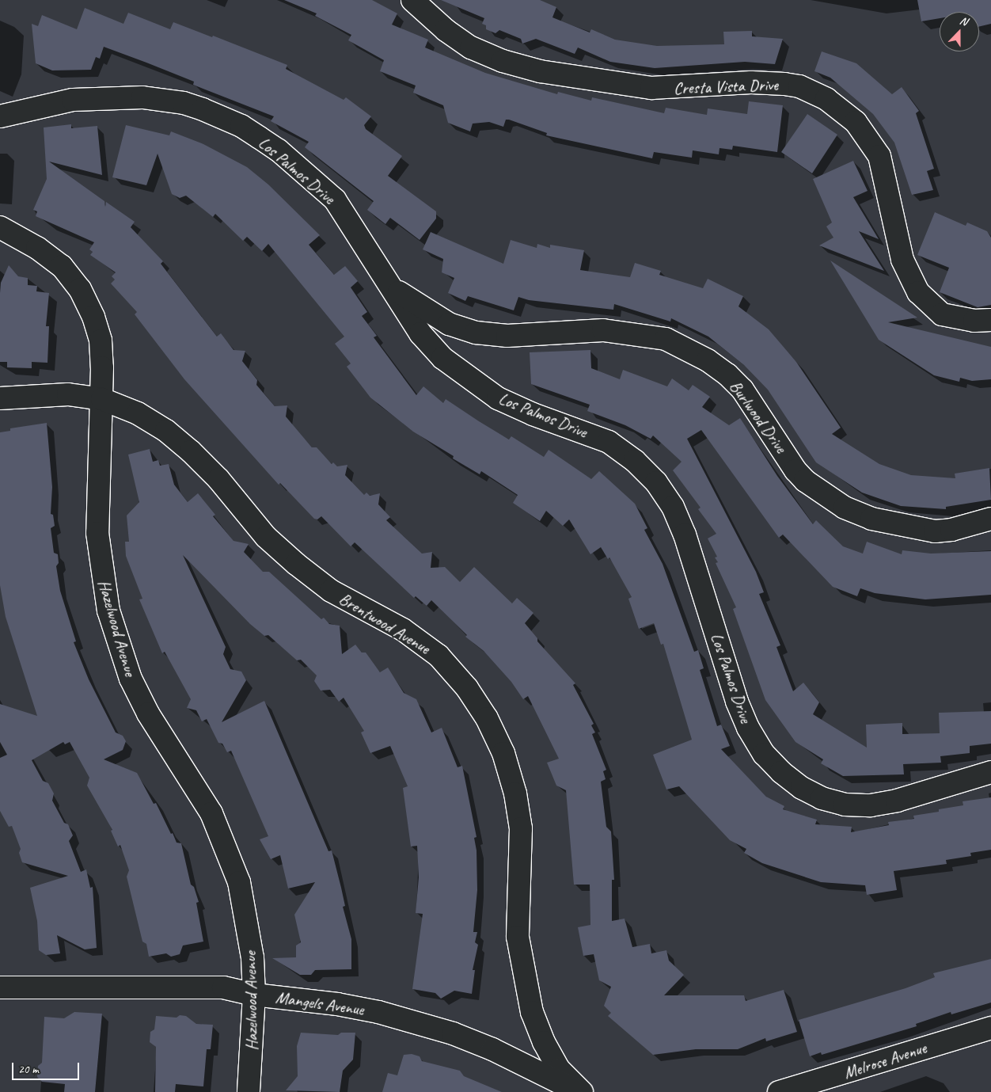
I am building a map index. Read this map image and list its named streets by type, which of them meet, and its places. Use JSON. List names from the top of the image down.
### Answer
{
  "streets": {
    "street": [
      "Cresta Vista Drive",
      "Los Palmos Drive",
      "Burlwood Drive",
      "Brentwood Avenue",
      "Hazelwood Avenue",
      "Mangels Avenue",
      "Melrose Avenue"
    ]
  },
  "crossings": [
    ["Los Palmos Drive", "Burlwood Drive"],
    ["Brentwood Avenue", "Hazelwood Avenue"],
    ["Hazelwood Avenue", "Mangels Avenue"]
  ],
  "scale_bar": "20 m",
  "north": "top"
}
